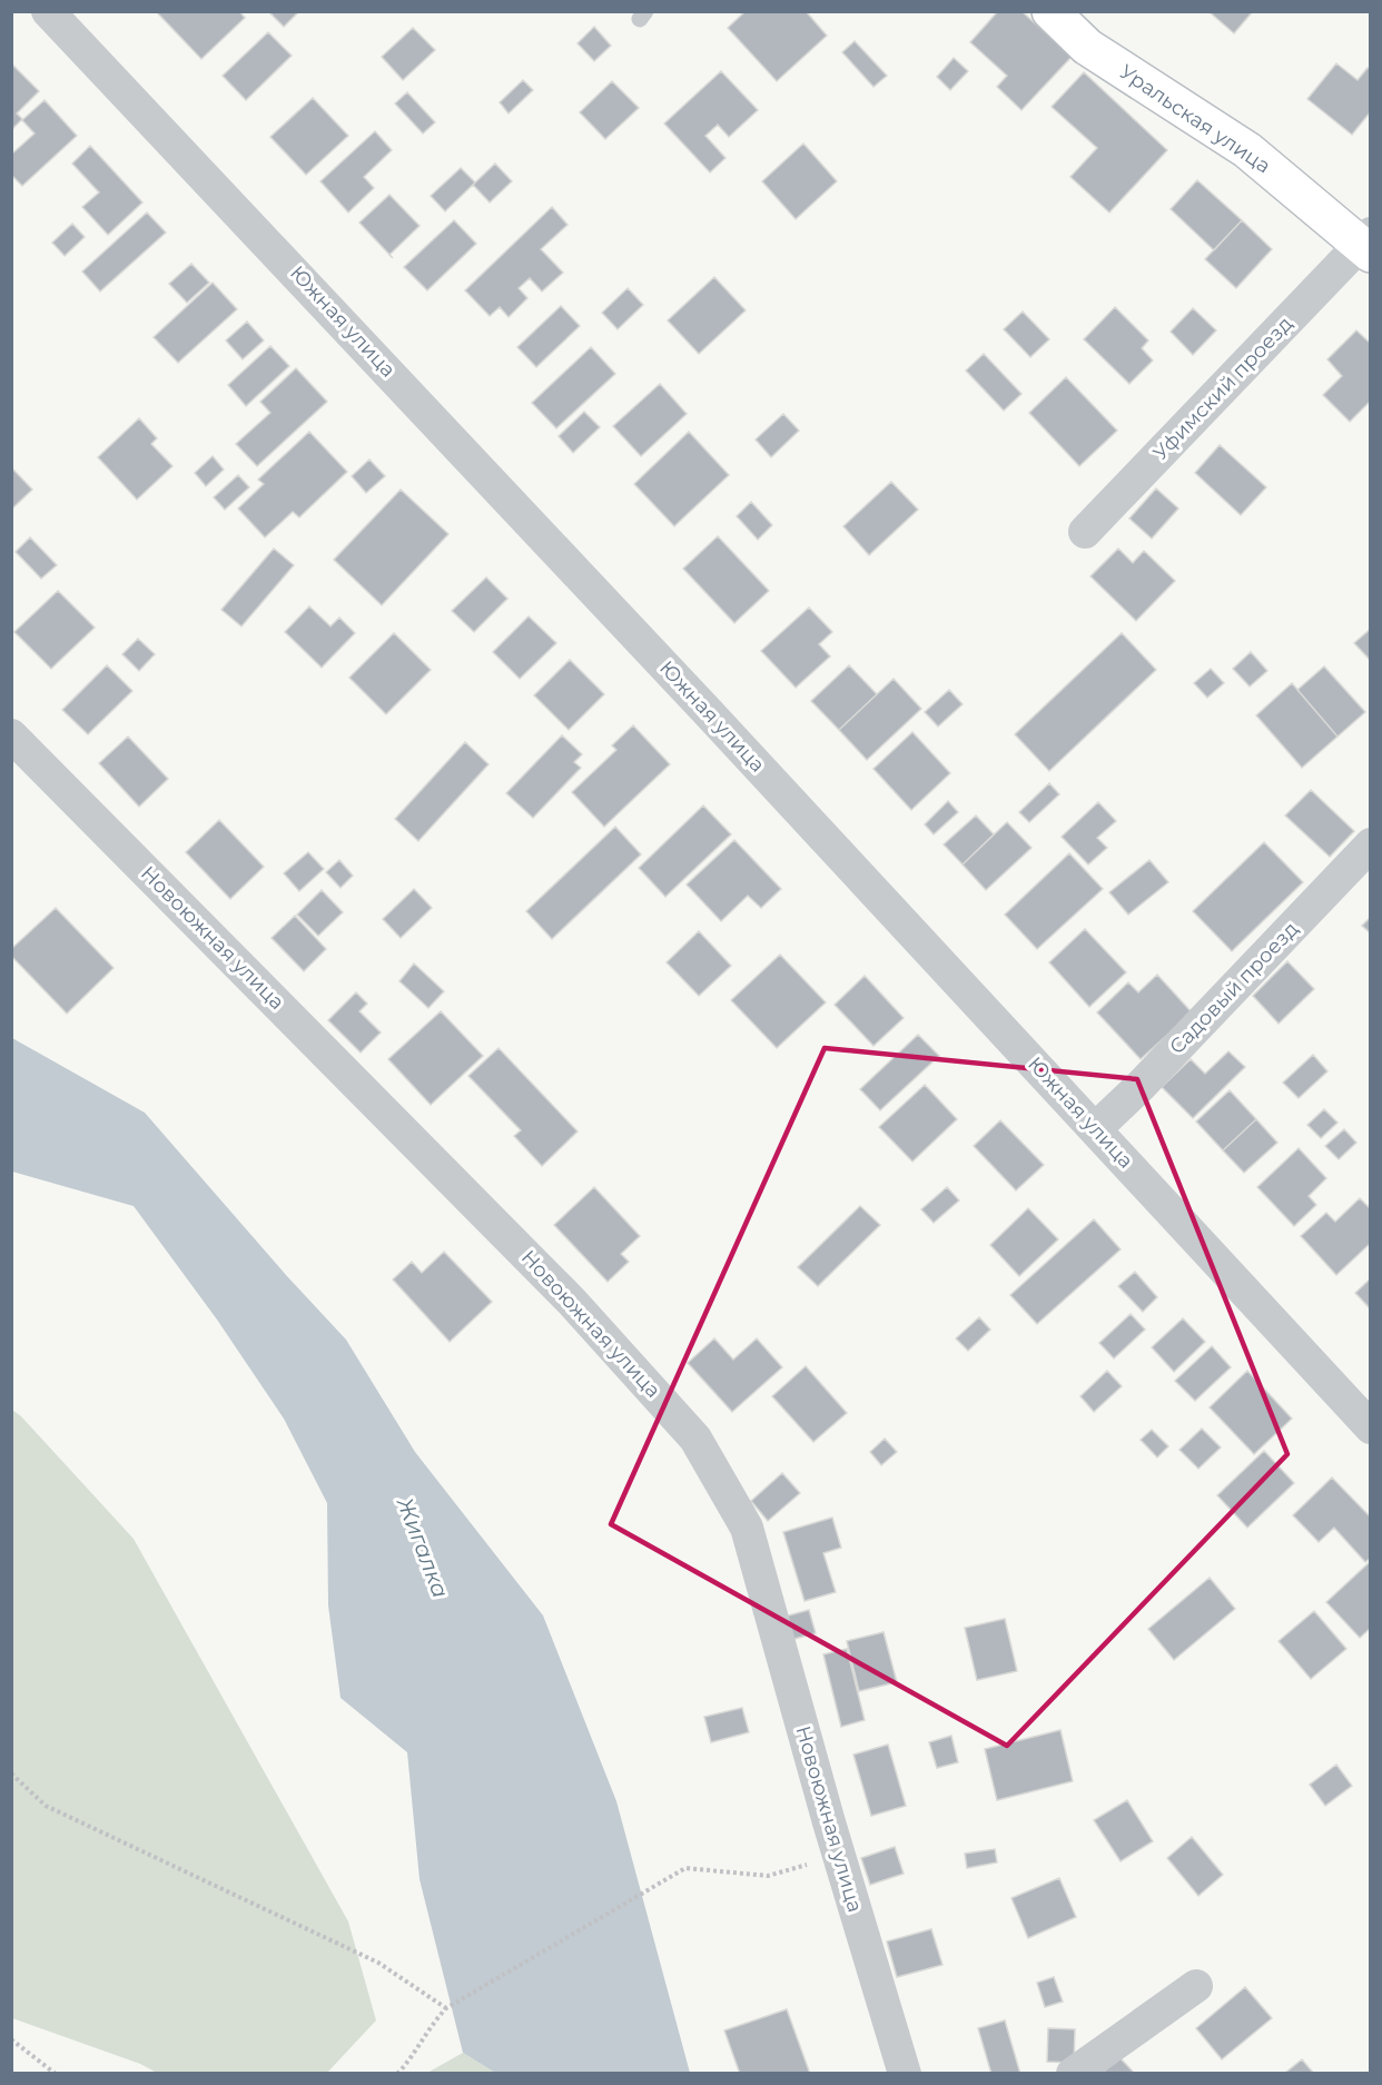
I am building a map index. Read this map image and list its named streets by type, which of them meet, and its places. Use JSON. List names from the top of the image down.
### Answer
{
  "streets": {
    "street": [
      "Уральская улица",
      "Южная улица",
      "Уфимский проезд",
      "Новоюжная улица",
      "Садовый проезд"
    ]
  },
  "crossings": [
    ["Уральская улица", "Уфимский проезд"],
    ["Южная улица", "Садовый проезд"]
  ],
  "water": ["Жигалка"]
}
